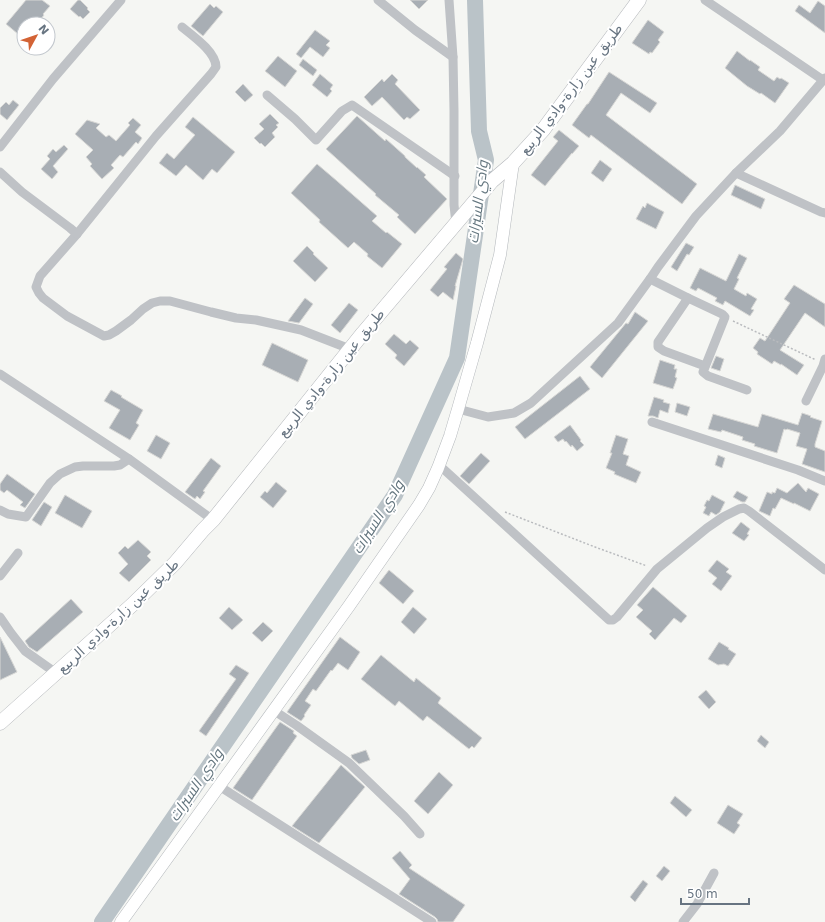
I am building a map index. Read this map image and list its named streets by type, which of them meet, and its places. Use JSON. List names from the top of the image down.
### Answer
{
  "streets": {
    "main road": ["طريق عين زارة-وادي الربيع"]
  },
  "water": ["وادي السيرات"],
  "scale_bar": "50 m",
  "north": "top right"
}
